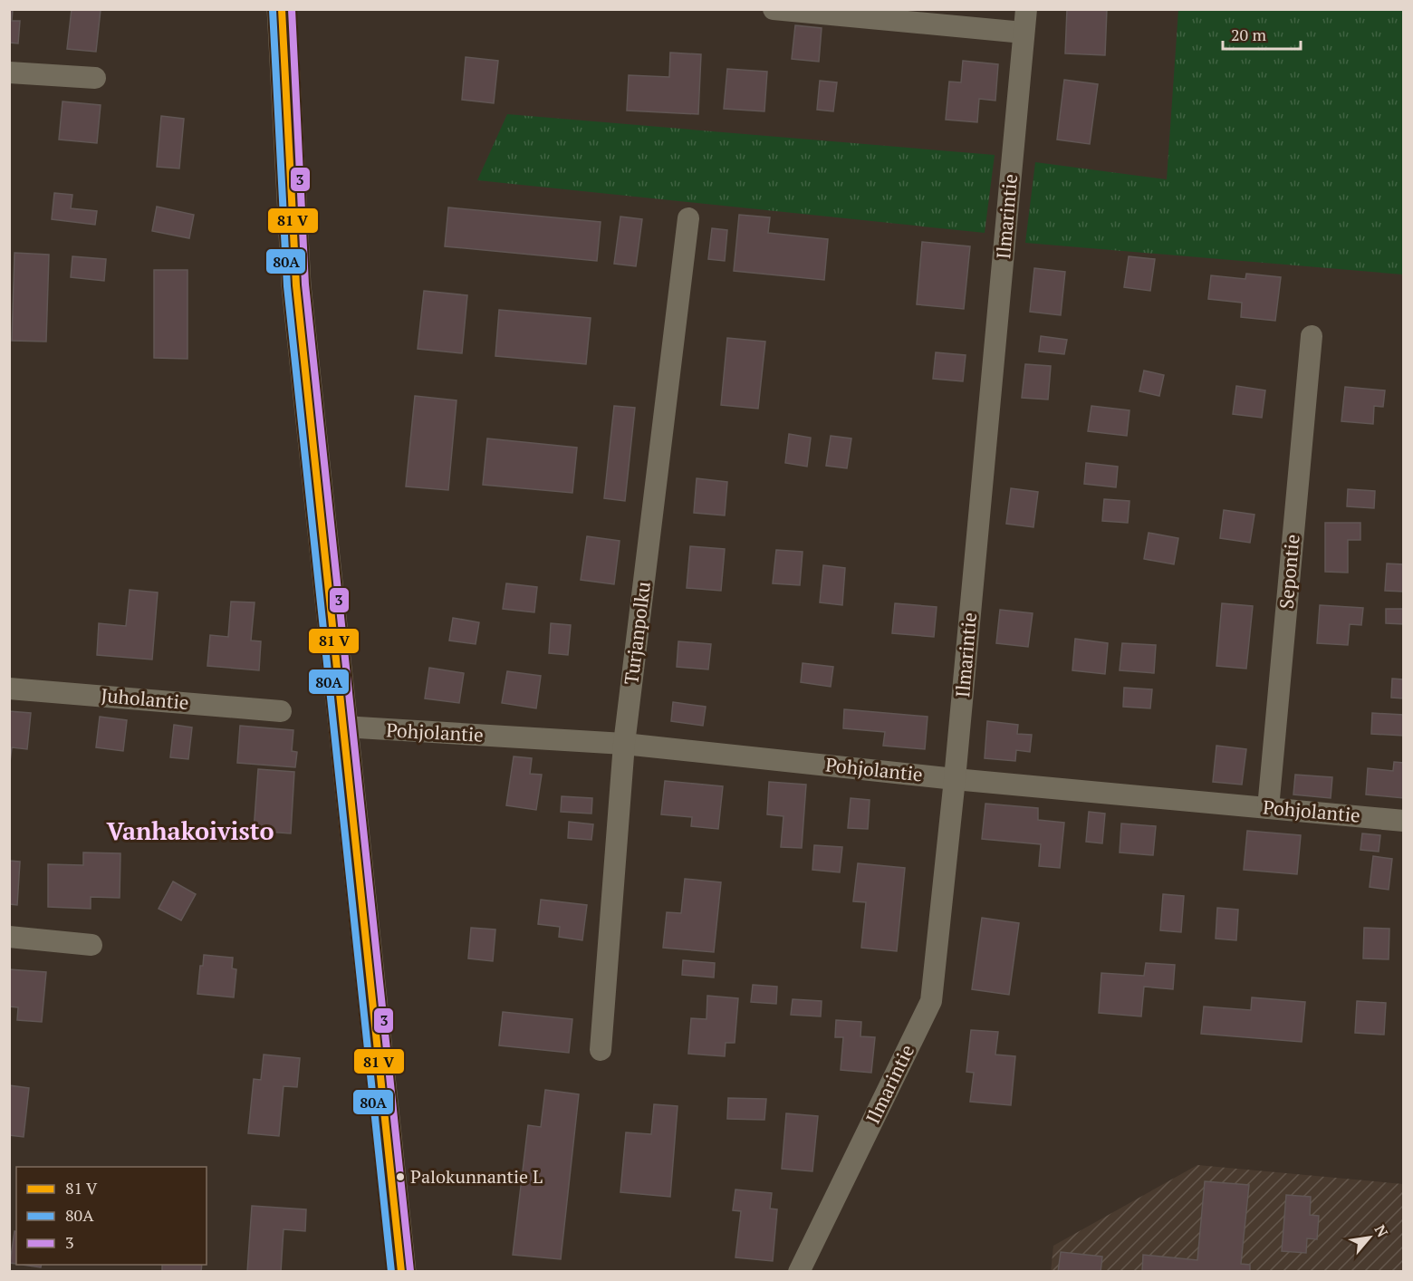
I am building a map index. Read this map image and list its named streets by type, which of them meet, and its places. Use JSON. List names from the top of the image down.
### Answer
{
  "streets": {
    "street": [
      "Ilmarintie",
      "Sepontie",
      "Turjanpolku",
      "Juholantie",
      "Pohjolantie"
    ]
  },
  "crossings": [
    ["Ilmarintie", "Pohjolantie"],
    ["Sepontie", "Pohjolantie"],
    ["Turjanpolku", "Pohjolantie"]
  ],
  "districts": ["Vanhakoivisto"],
  "places": ["Palokunnantie L"],
  "lines": ["transit line 3", "transit line 80A"],
  "legend": ["81 V", "80A", "3"],
  "scale_bar": "20 m",
  "north": "top right"
}
